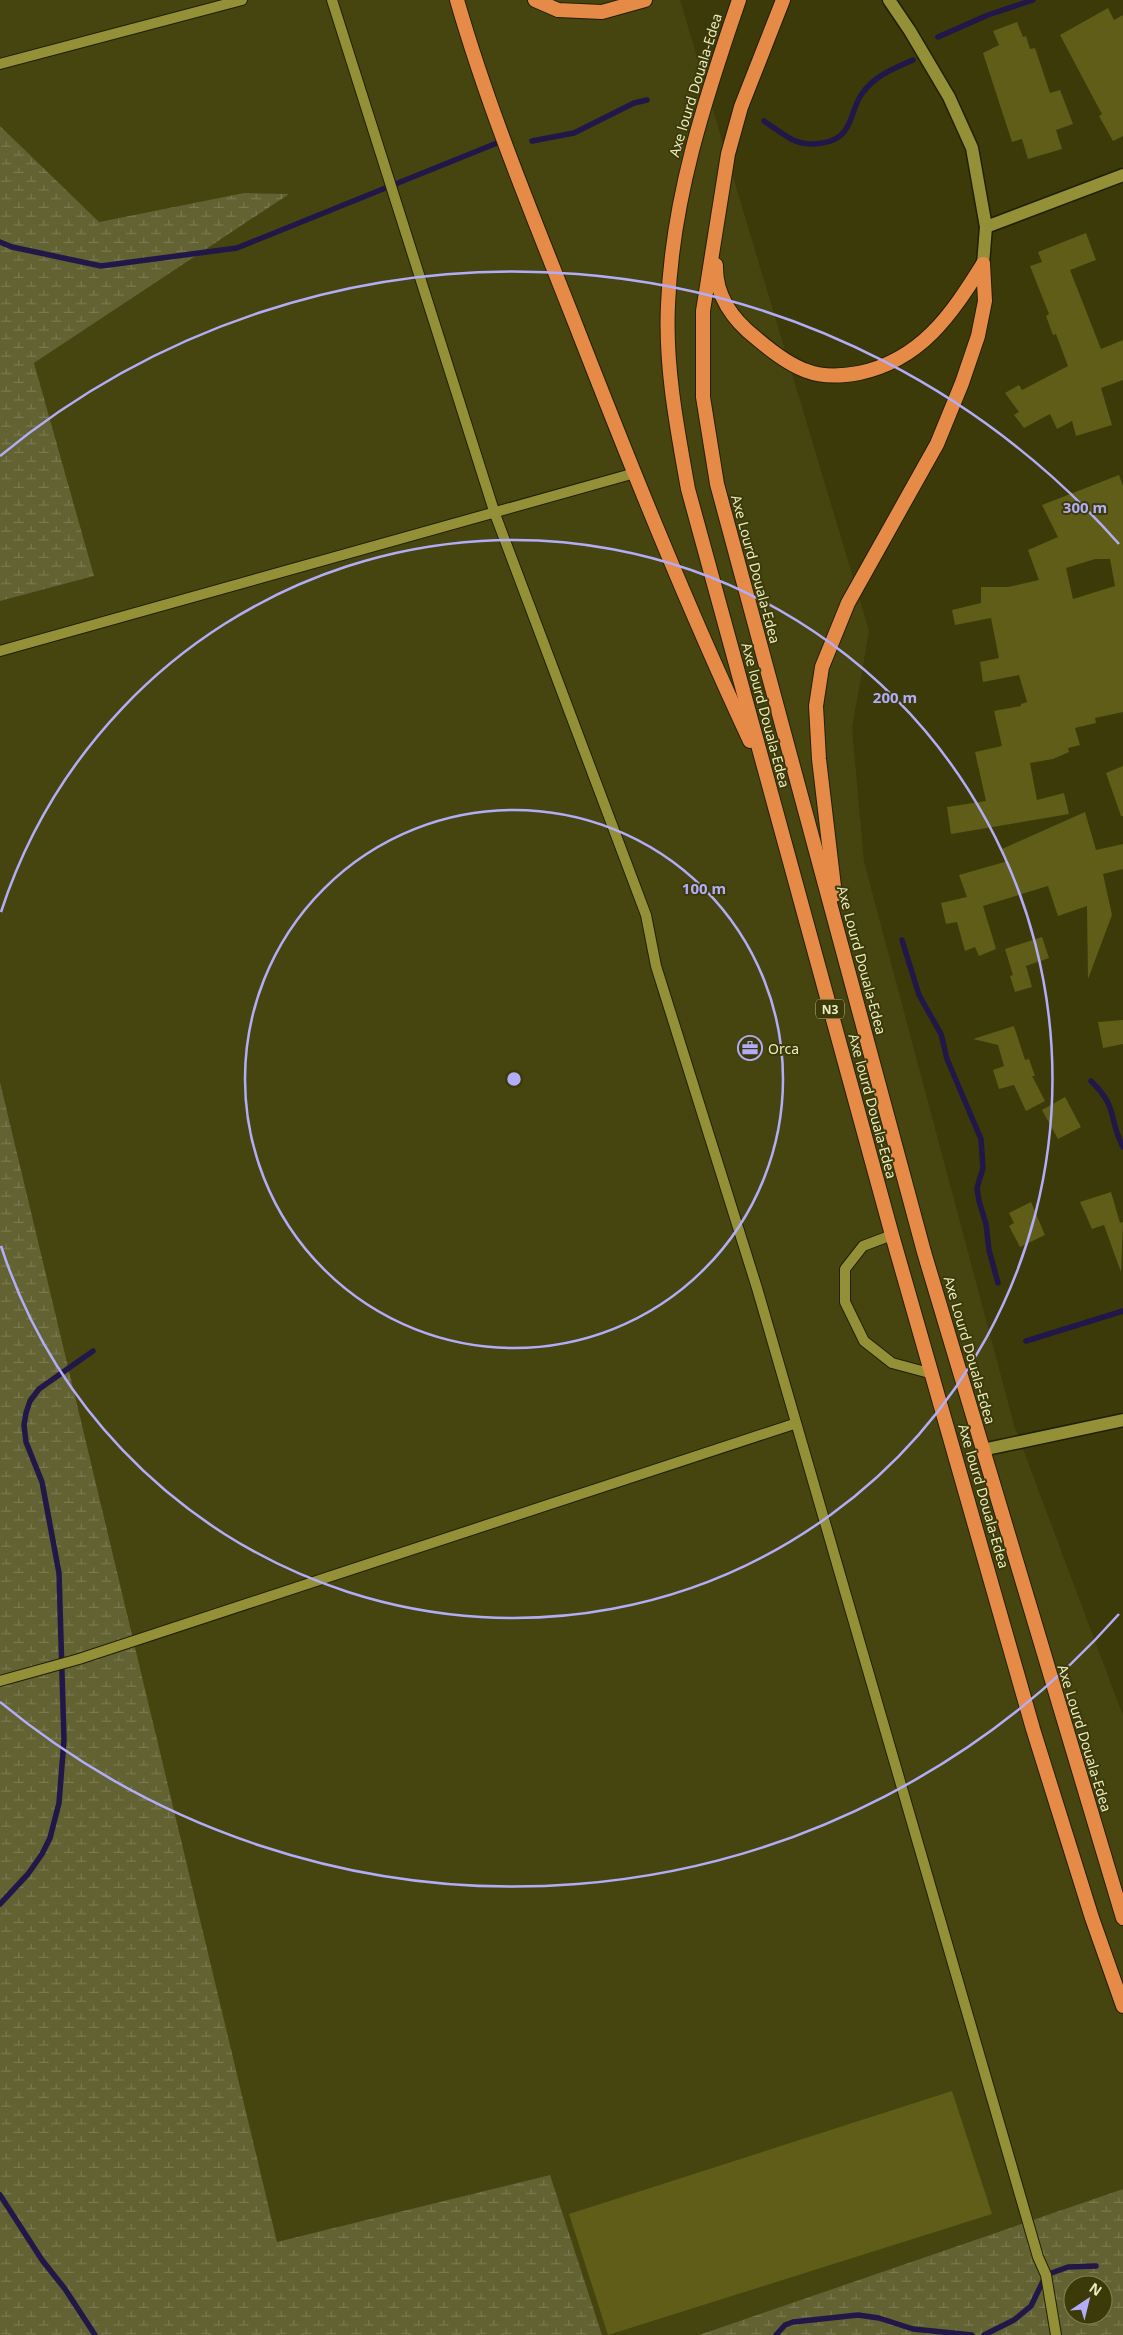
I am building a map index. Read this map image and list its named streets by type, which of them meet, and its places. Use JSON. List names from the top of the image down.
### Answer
{
  "streets": {
    "highway": ["Axe lourd Douala-Edea", "Axe Lourd Douala-Edea", "N3"]
  },
  "places": {
    "office": ["Orca"]
  },
  "north": "top right",
  "rings": ["300 m", "200 m", "100 m"]
}
